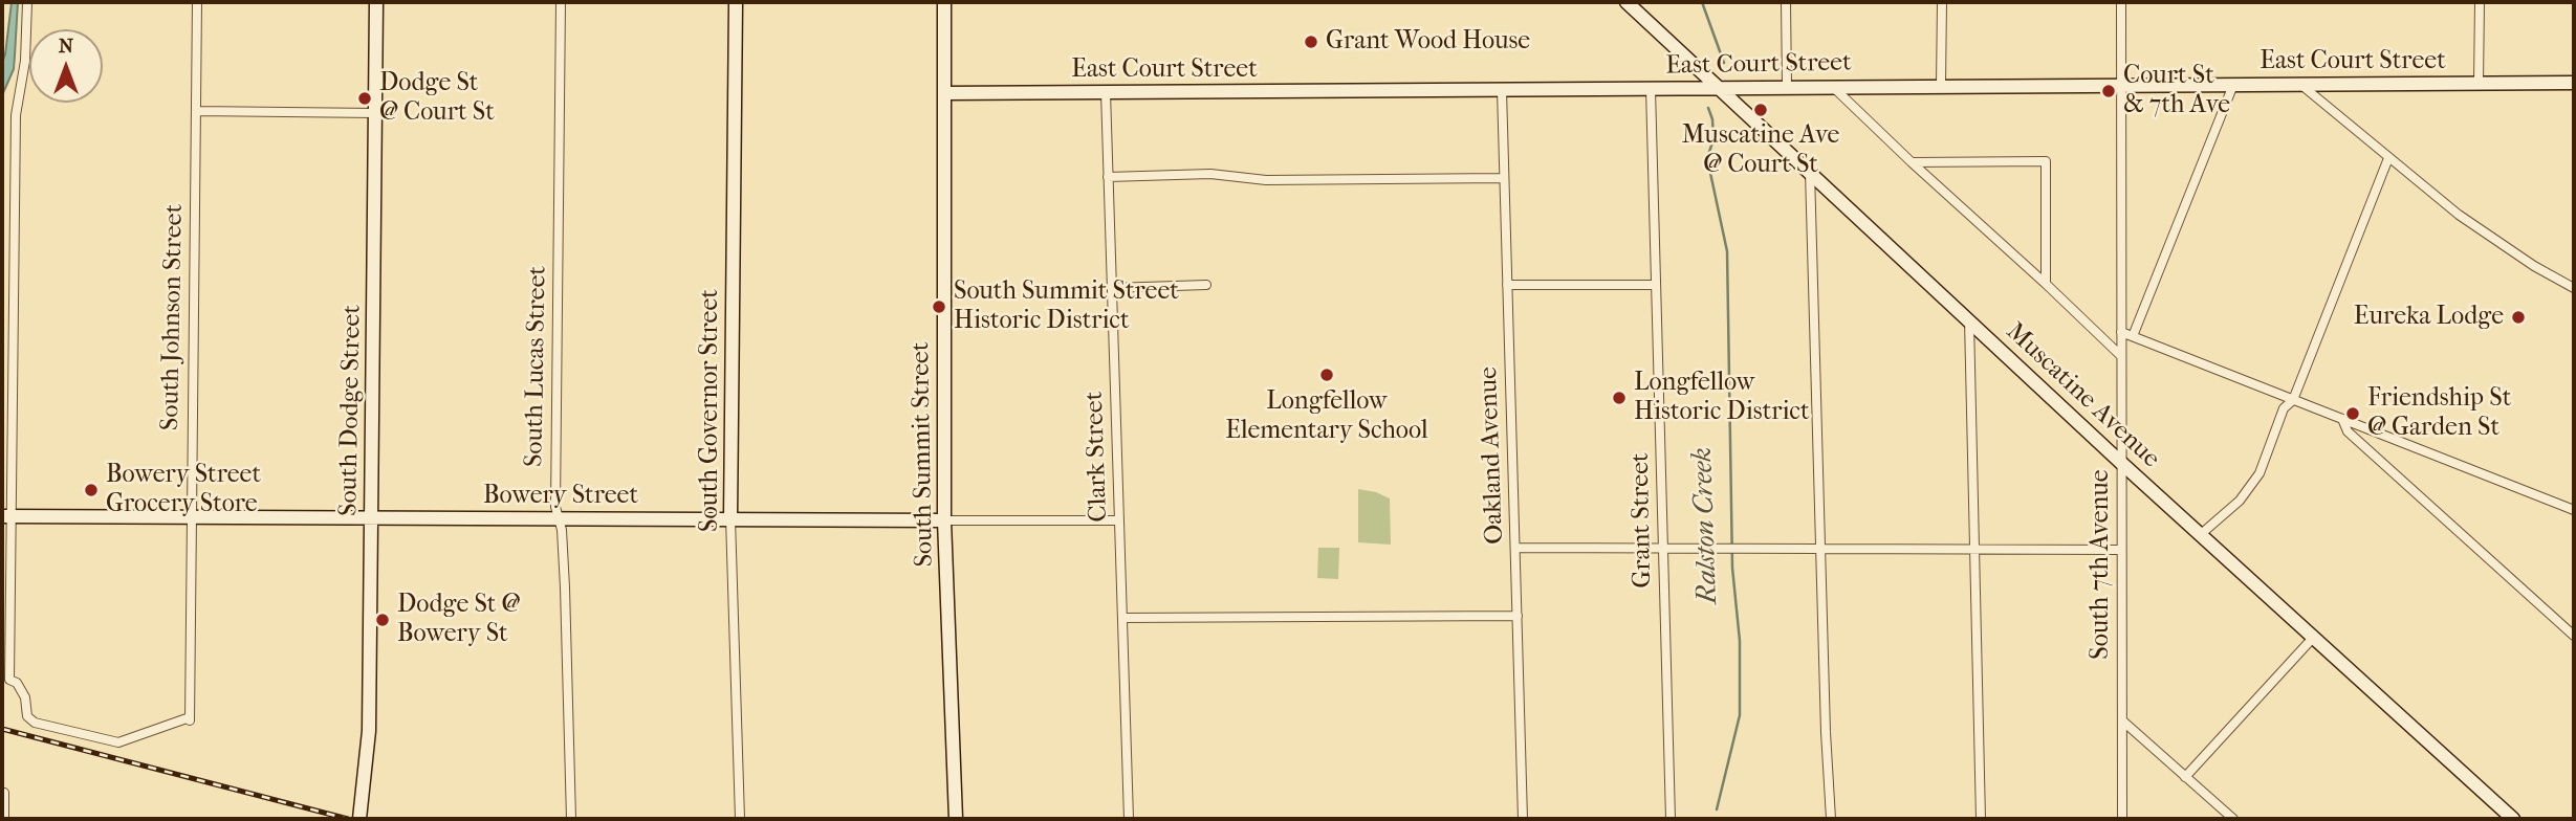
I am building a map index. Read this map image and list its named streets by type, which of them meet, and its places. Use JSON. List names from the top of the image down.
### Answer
{
  "streets": {
    "street": [
      "East Court Street",
      "South Johnson Street",
      "South Lucas Street",
      "Muscatine Avenue",
      "South Dodge Street",
      "South Governor Street",
      "South Summit Street",
      "Oakland Avenue",
      "Clark Street",
      "Bowery Street",
      "Grant Street",
      "South 7th Avenue"
    ]
  },
  "crossings": [
    ["East Court Street", "Muscatine Avenue"],
    ["East Court Street", "South Summit Street"],
    ["East Court Street", "Oakland Avenue"],
    ["East Court Street", "Clark Street"],
    ["East Court Street", "Grant Street"],
    ["East Court Street", "South 7th Avenue"],
    ["South Johnson Street", "Bowery Street"],
    ["South Lucas Street", "Bowery Street"],
    ["Muscatine Avenue", "South 7th Avenue"],
    ["South Dodge Street", "Bowery Street"],
    ["South Governor Street", "Bowery Street"],
    ["South Summit Street", "Bowery Street"],
    ["Clark Street", "Bowery Street"]
  ],
  "water": ["Ralston Creek"],
  "places": [
    "Grant Wood House",
    "Court St & 7th Ave",
    "Dodge St @ Court St",
    "Muscatine Ave @ Court St",
    "South Summit Street Historic District",
    "Eureka Lodge",
    "Longfellow Elementary School",
    "Longfellow Historic District",
    "Friendship St @ Garden St",
    "Bowery Street Grocery Store",
    "Dodge St @ Bowery St"
  ],
  "north": "top"
}
